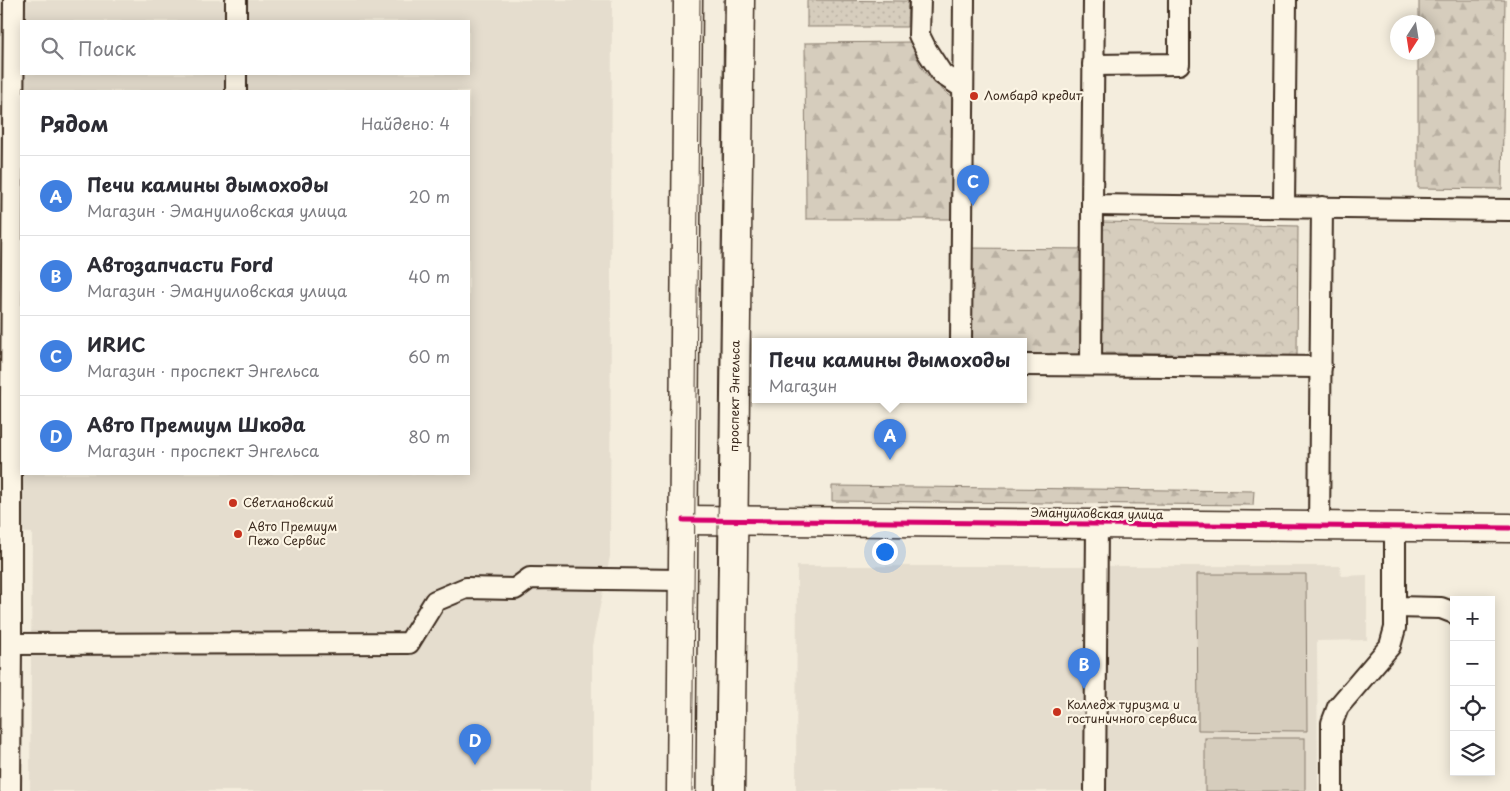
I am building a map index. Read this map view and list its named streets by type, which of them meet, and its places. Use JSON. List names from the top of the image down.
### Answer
{
  "streets": {
    "main road": ["проспект Энгельса", "Эмануиловская улица"]
  },
  "crossings": [
    ["проспект Энгельса", "Эмануиловская улица"]
  ],
  "places": [
    "Ломбард кредит",
    "Светлановский",
    "Авто Премиум Пежо Сервис",
    "Колледж туризма и гостиничного сервиса"
  ],
  "north": "bottom",
  "page": {
    "search": "Поиск",
    "heading": ["Рядом", "Найдено: 4"],
    "list": [
      {
        "mark": "A",
        "name": "Печи камины дымоходы",
        "note": "Магазин · Эмануиловская улица",
        "value": "20 m"
      },
      {
        "mark": "B",
        "name": "Автозапчасти Ford",
        "note": "Магазин · Эмануиловская улица",
        "value": "40 m"
      },
      {
        "mark": "C",
        "name": "ИRИС",
        "note": "Магазин · проспект Энгельса",
        "value": "60 m"
      },
      {
        "mark": "D",
        "name": "Авто Премиум Шкода",
        "note": "Магазин · проспект Энгельса",
        "value": "80 m"
      }
    ],
    "pins": [
      "C",
      "A",
      "B",
      "D"
    ],
    "popup": ["Печи камины дымоходы", "Магазин"],
    "map_buttons": ["+", "−"]
  }
}
